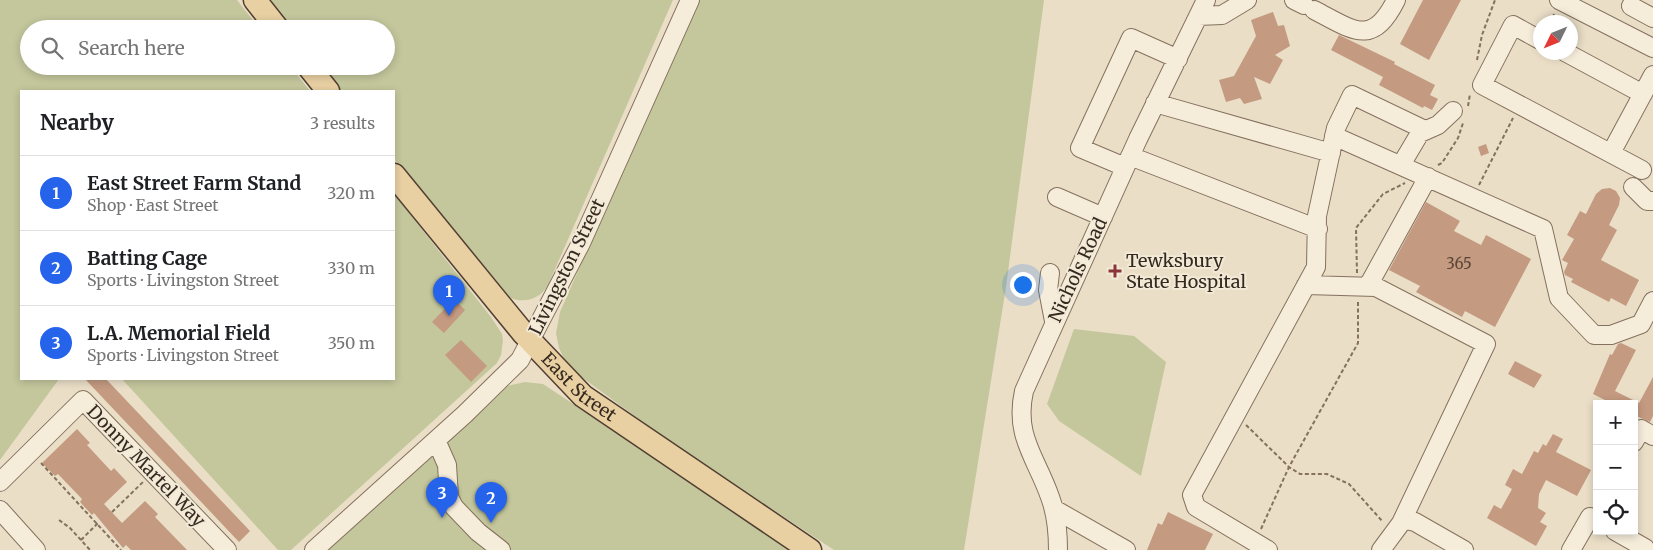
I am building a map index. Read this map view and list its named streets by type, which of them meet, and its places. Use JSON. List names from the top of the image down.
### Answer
{
  "streets": {
    "main road": ["East Street"],
    "street": ["Livingston Street", "Nichols Road", "Donny Martel Way"]
  },
  "crossings": [
    ["Livingston Street", "East Street"]
  ],
  "places": {
    "health": ["Tewksbury State Hospital"]
  },
  "house_numbers": ["365"],
  "north": "bottom left",
  "page": {
    "search": "Search here",
    "heading": ["Nearby", "3 results"],
    "list": [
      {
        "mark": "1",
        "name": "East Street Farm Stand",
        "note": "Shop · East Street",
        "value": "320 m"
      },
      {
        "mark": "2",
        "name": "Batting Cage",
        "note": "Sports · Livingston Street",
        "value": "330 m"
      },
      {
        "mark": "3",
        "name": "L.A. Memorial Field",
        "note": "Sports · Livingston Street",
        "value": "350 m"
      }
    ],
    "pins": ["1", "3", "2"],
    "map_buttons": ["+", "−"]
  }
}
